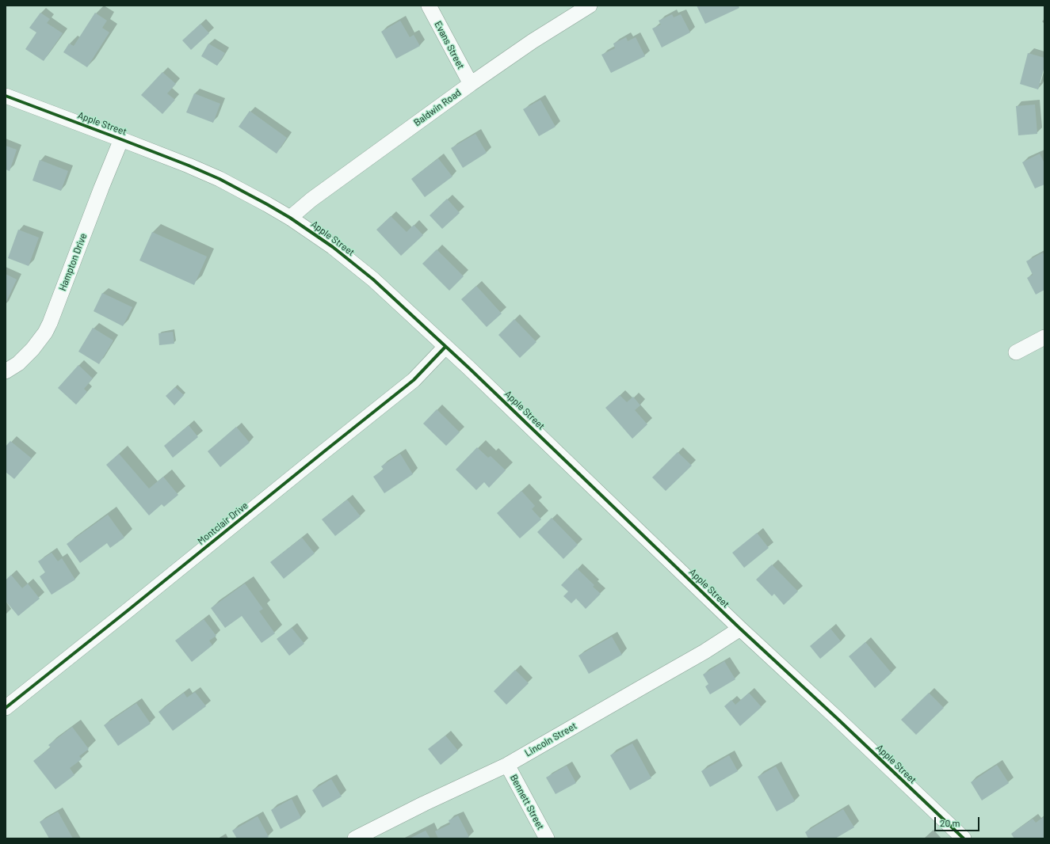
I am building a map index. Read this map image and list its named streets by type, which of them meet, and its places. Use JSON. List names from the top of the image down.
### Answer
{
  "streets": {
    "street": [
      "Evans Street",
      "Baldwin Road",
      "Apple Street",
      "Hampton Drive",
      "Montclair Drive",
      "Lincoln Street",
      "Bennett Street"
    ]
  },
  "crossings": [
    ["Evans Street", "Baldwin Road"],
    ["Baldwin Road", "Apple Street"],
    ["Apple Street", "Hampton Drive"],
    ["Apple Street", "Montclair Drive"],
    ["Apple Street", "Lincoln Street"],
    ["Lincoln Street", "Bennett Street"]
  ],
  "scale_bar": "20 m"
}
